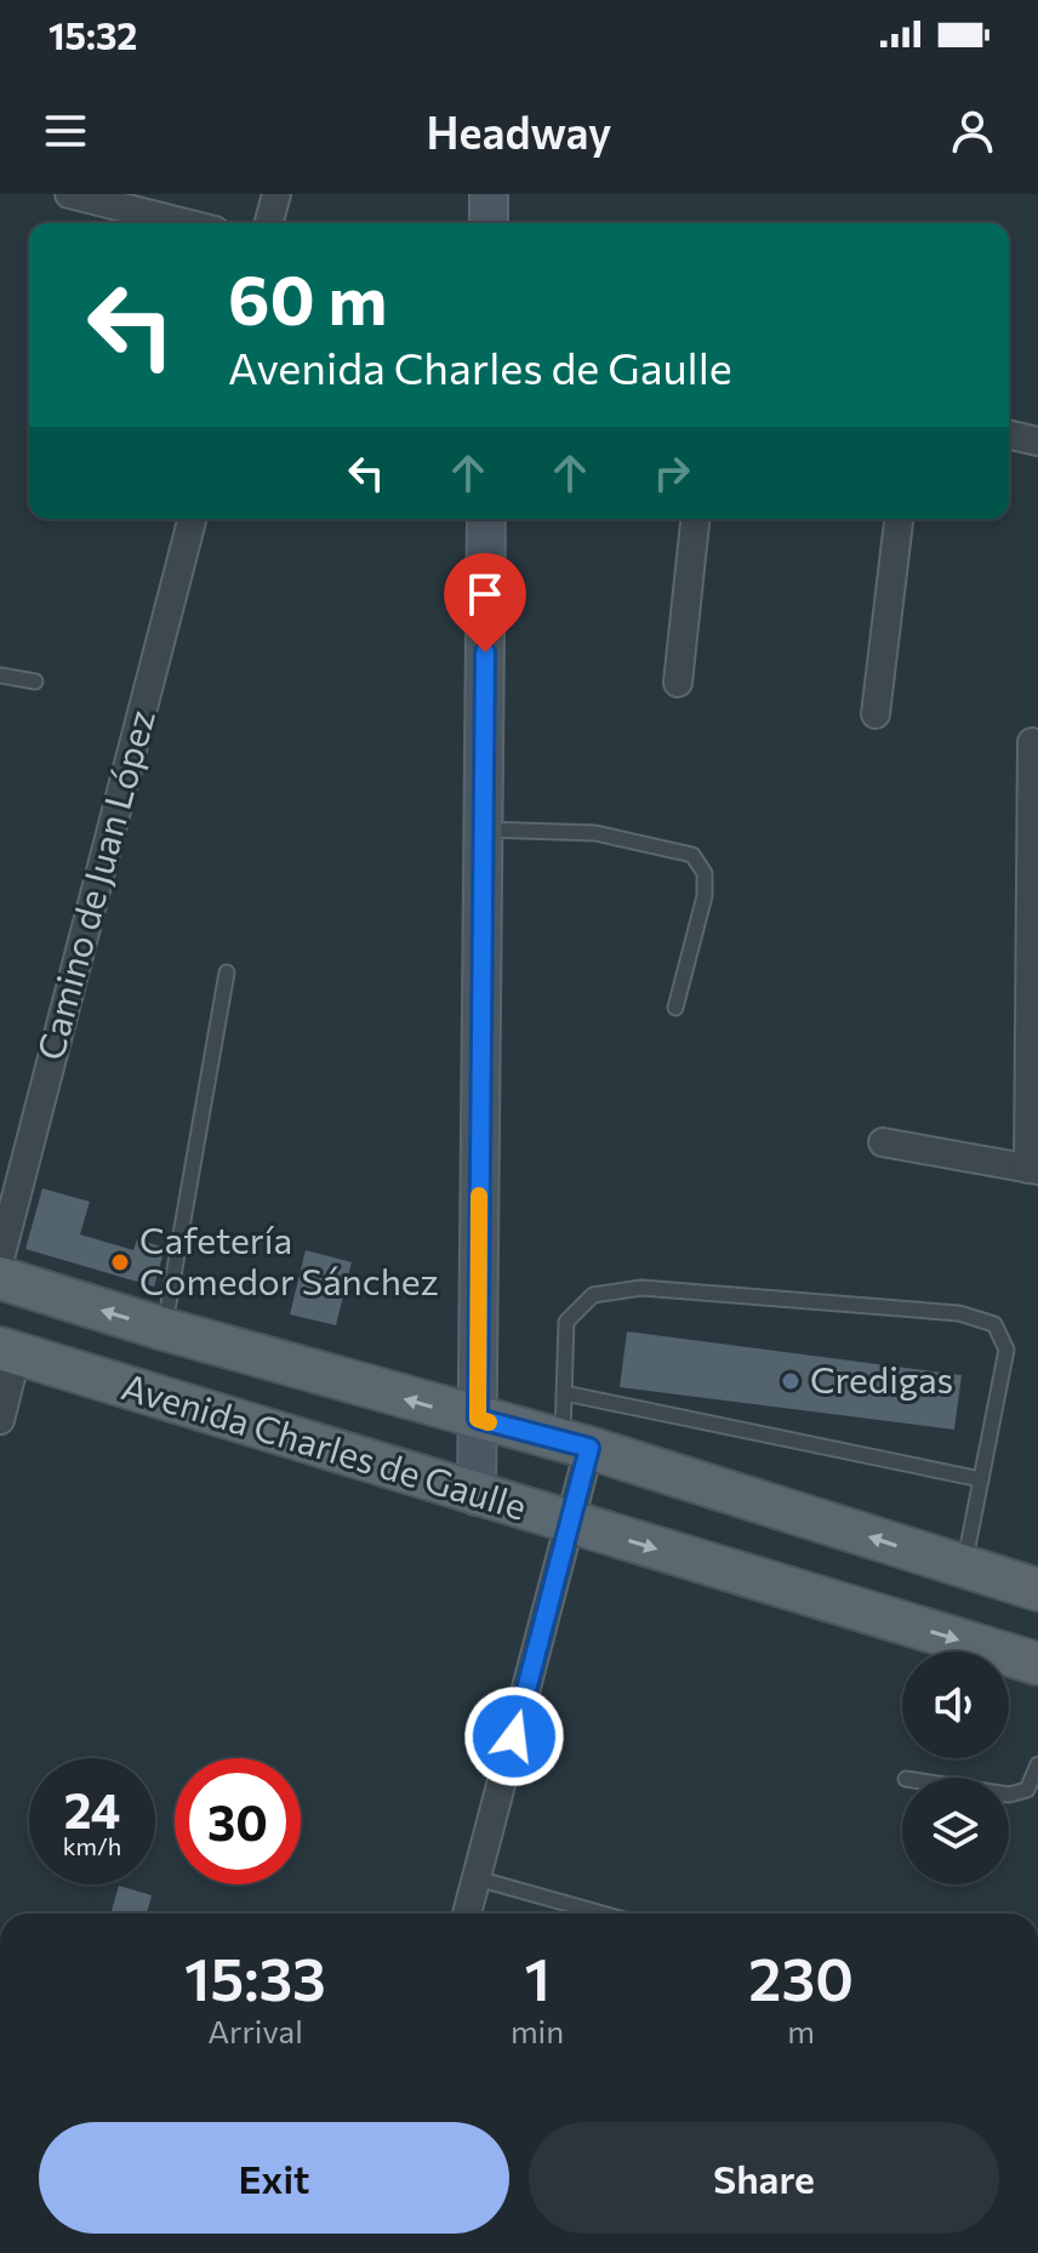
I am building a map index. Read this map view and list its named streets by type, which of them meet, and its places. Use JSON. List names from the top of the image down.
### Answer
{
  "streets": {
    "main road": ["Avenida Charles de Gaulle"],
    "street": ["Camino de Juan López"]
  },
  "places": ["Cafetería Comedor Sánchez", "Credigas"],
  "page": {
    "status": "15:32",
    "header": "Headway",
    "turn": ["60 m", "Avenida Charles de Gaulle"],
    "speed": "24 km/h",
    "limit": "30",
    "eta": [
      "15:33",
      "Arrival",
      "1",
      "min",
      "230",
      "m"
    ],
    "buttons": ["Exit", "Share"]
  }
}
